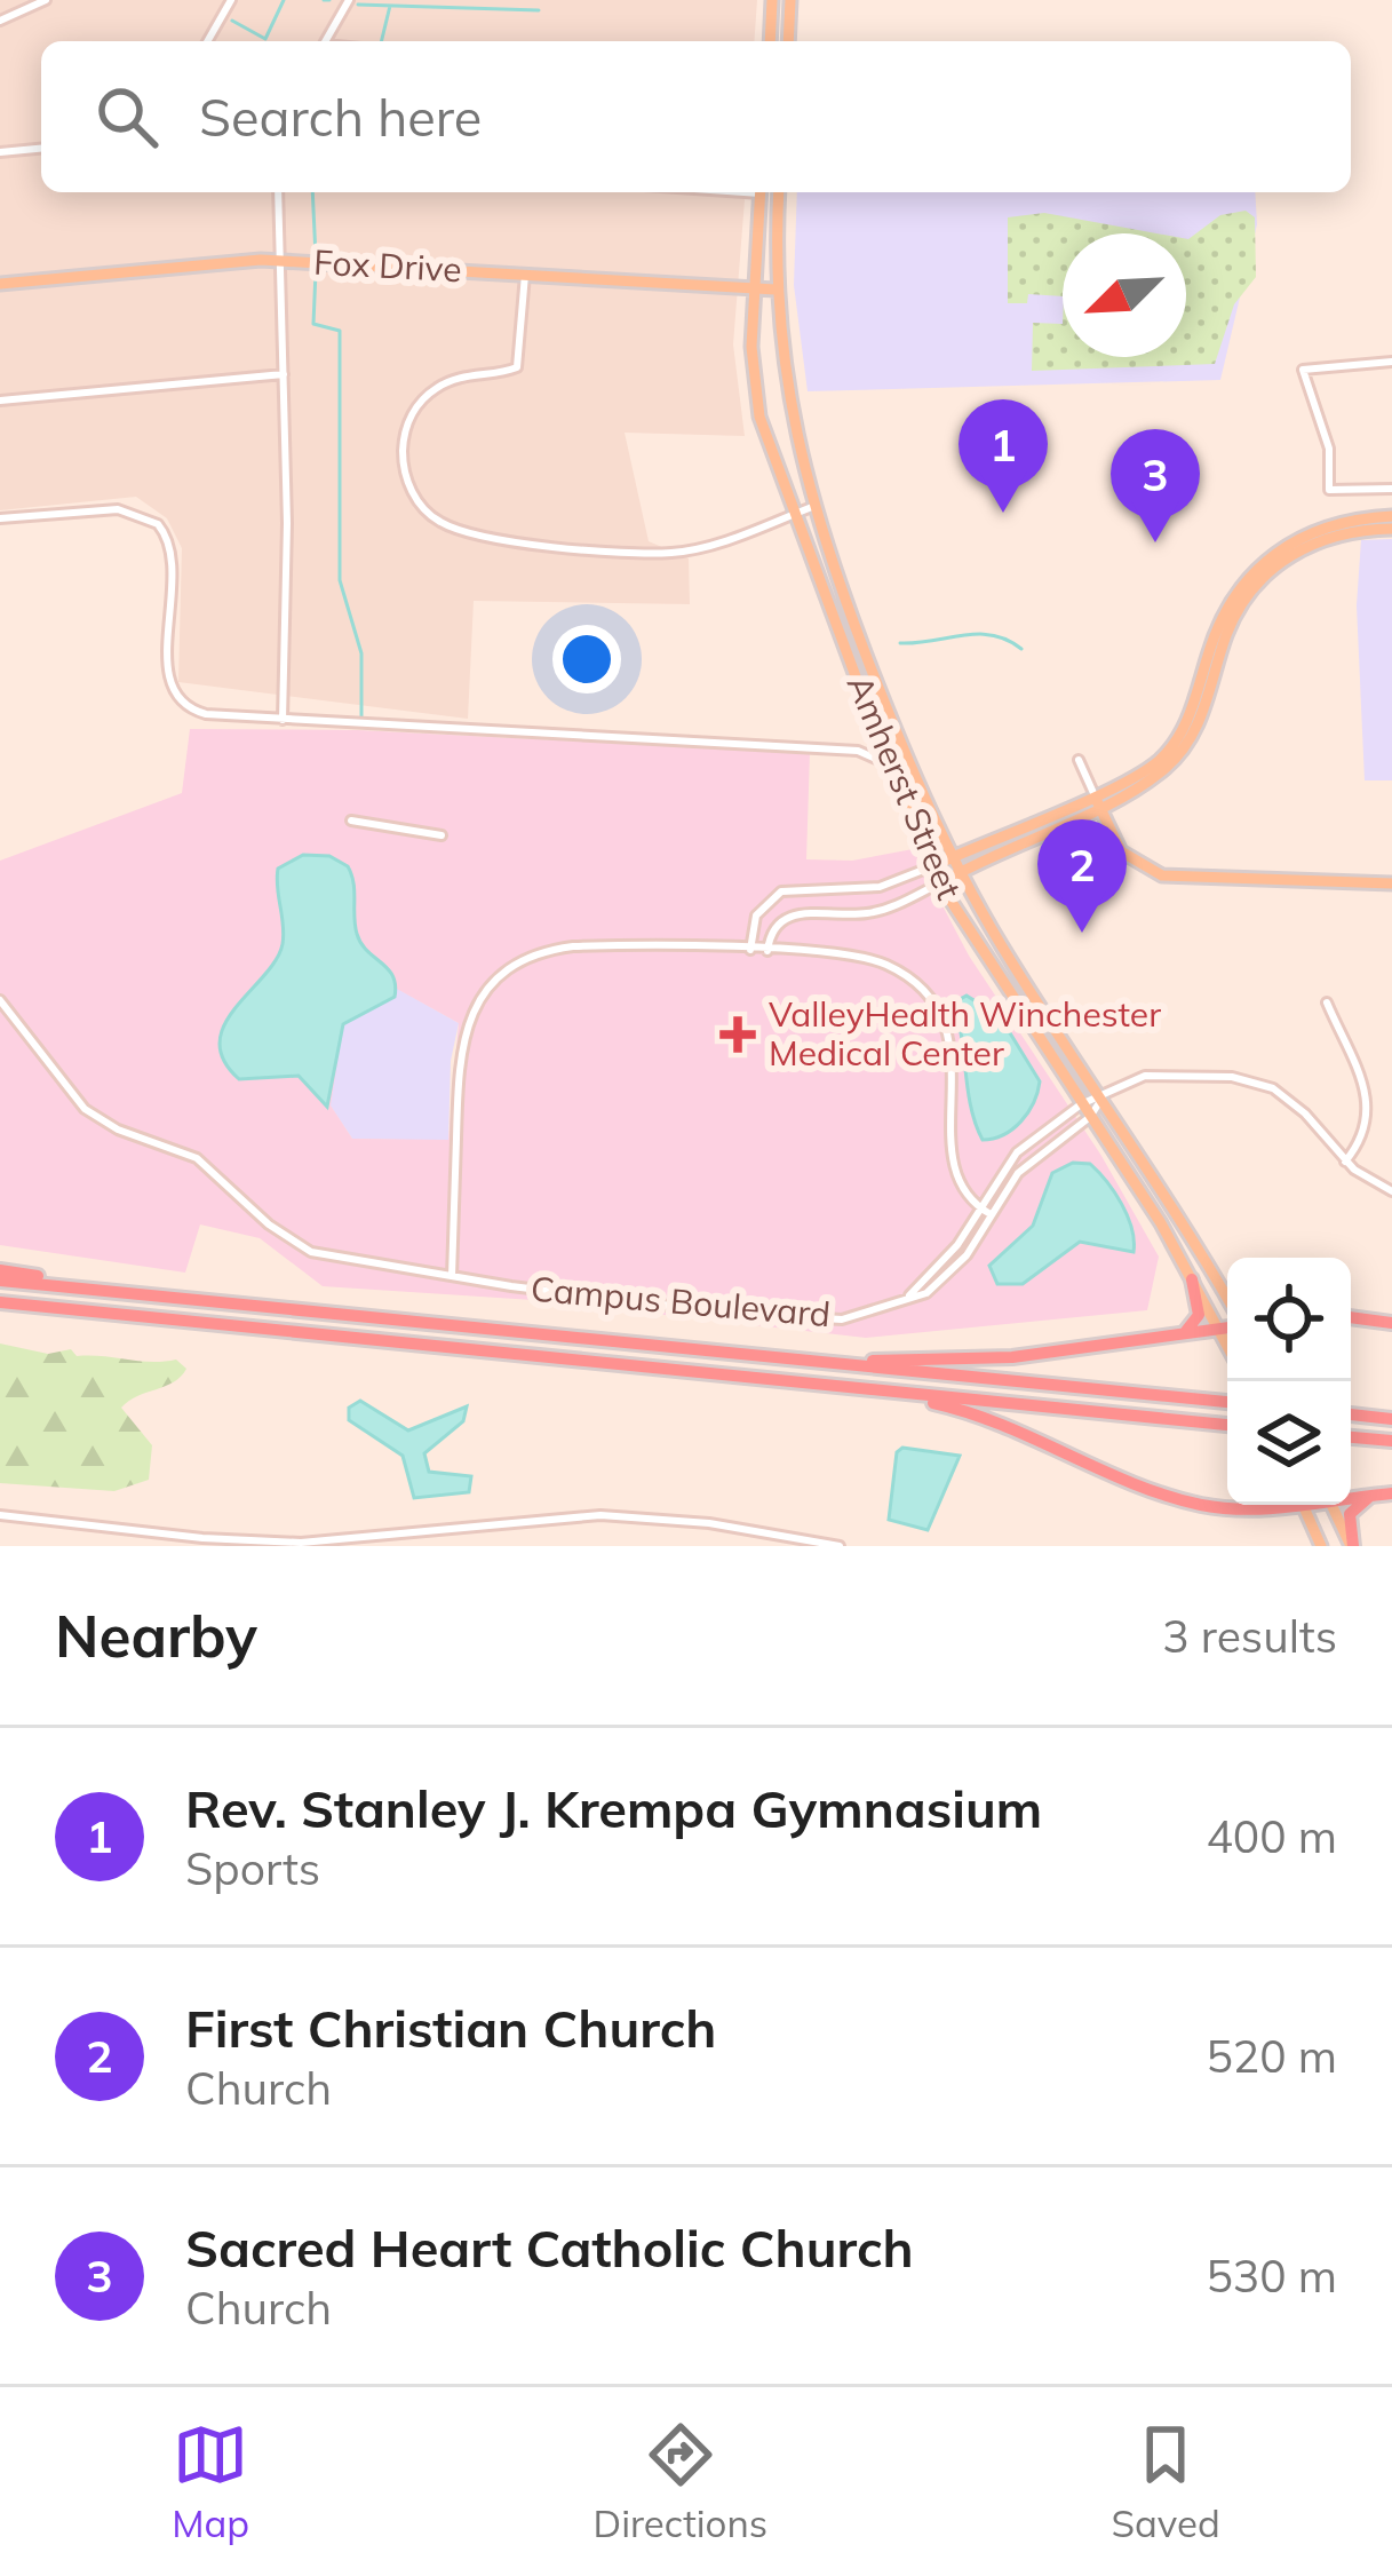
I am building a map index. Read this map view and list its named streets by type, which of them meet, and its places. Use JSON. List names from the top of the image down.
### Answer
{
  "streets": {
    "main road": ["Fox Drive", "Amherst Street"],
    "street": ["Campus Boulevard"]
  },
  "crossings": [
    ["Fox Drive", "Amherst Street"],
    ["Amherst Street", "Campus Boulevard"]
  ],
  "places": {
    "health": ["ValleyHealth Winchester Medical Center"]
  },
  "north": "bottom left",
  "page": {
    "search": "Search here",
    "pins": ["1", "3", "2"],
    "heading": ["Nearby", "3 results"],
    "list": [
      {
        "mark": "1",
        "name": "Rev. Stanley J. Krempa Gymnasium",
        "note": "Sports",
        "value": "400 m"
      },
      {
        "mark": "2",
        "name": "First Christian Church",
        "note": "Church",
        "value": "520 m"
      },
      {
        "mark": "3",
        "name": "Sacred Heart Catholic Church",
        "note": "Church",
        "value": "530 m"
      }
    ],
    "nav": ["Map", "Directions", "Saved"]
  }
}
